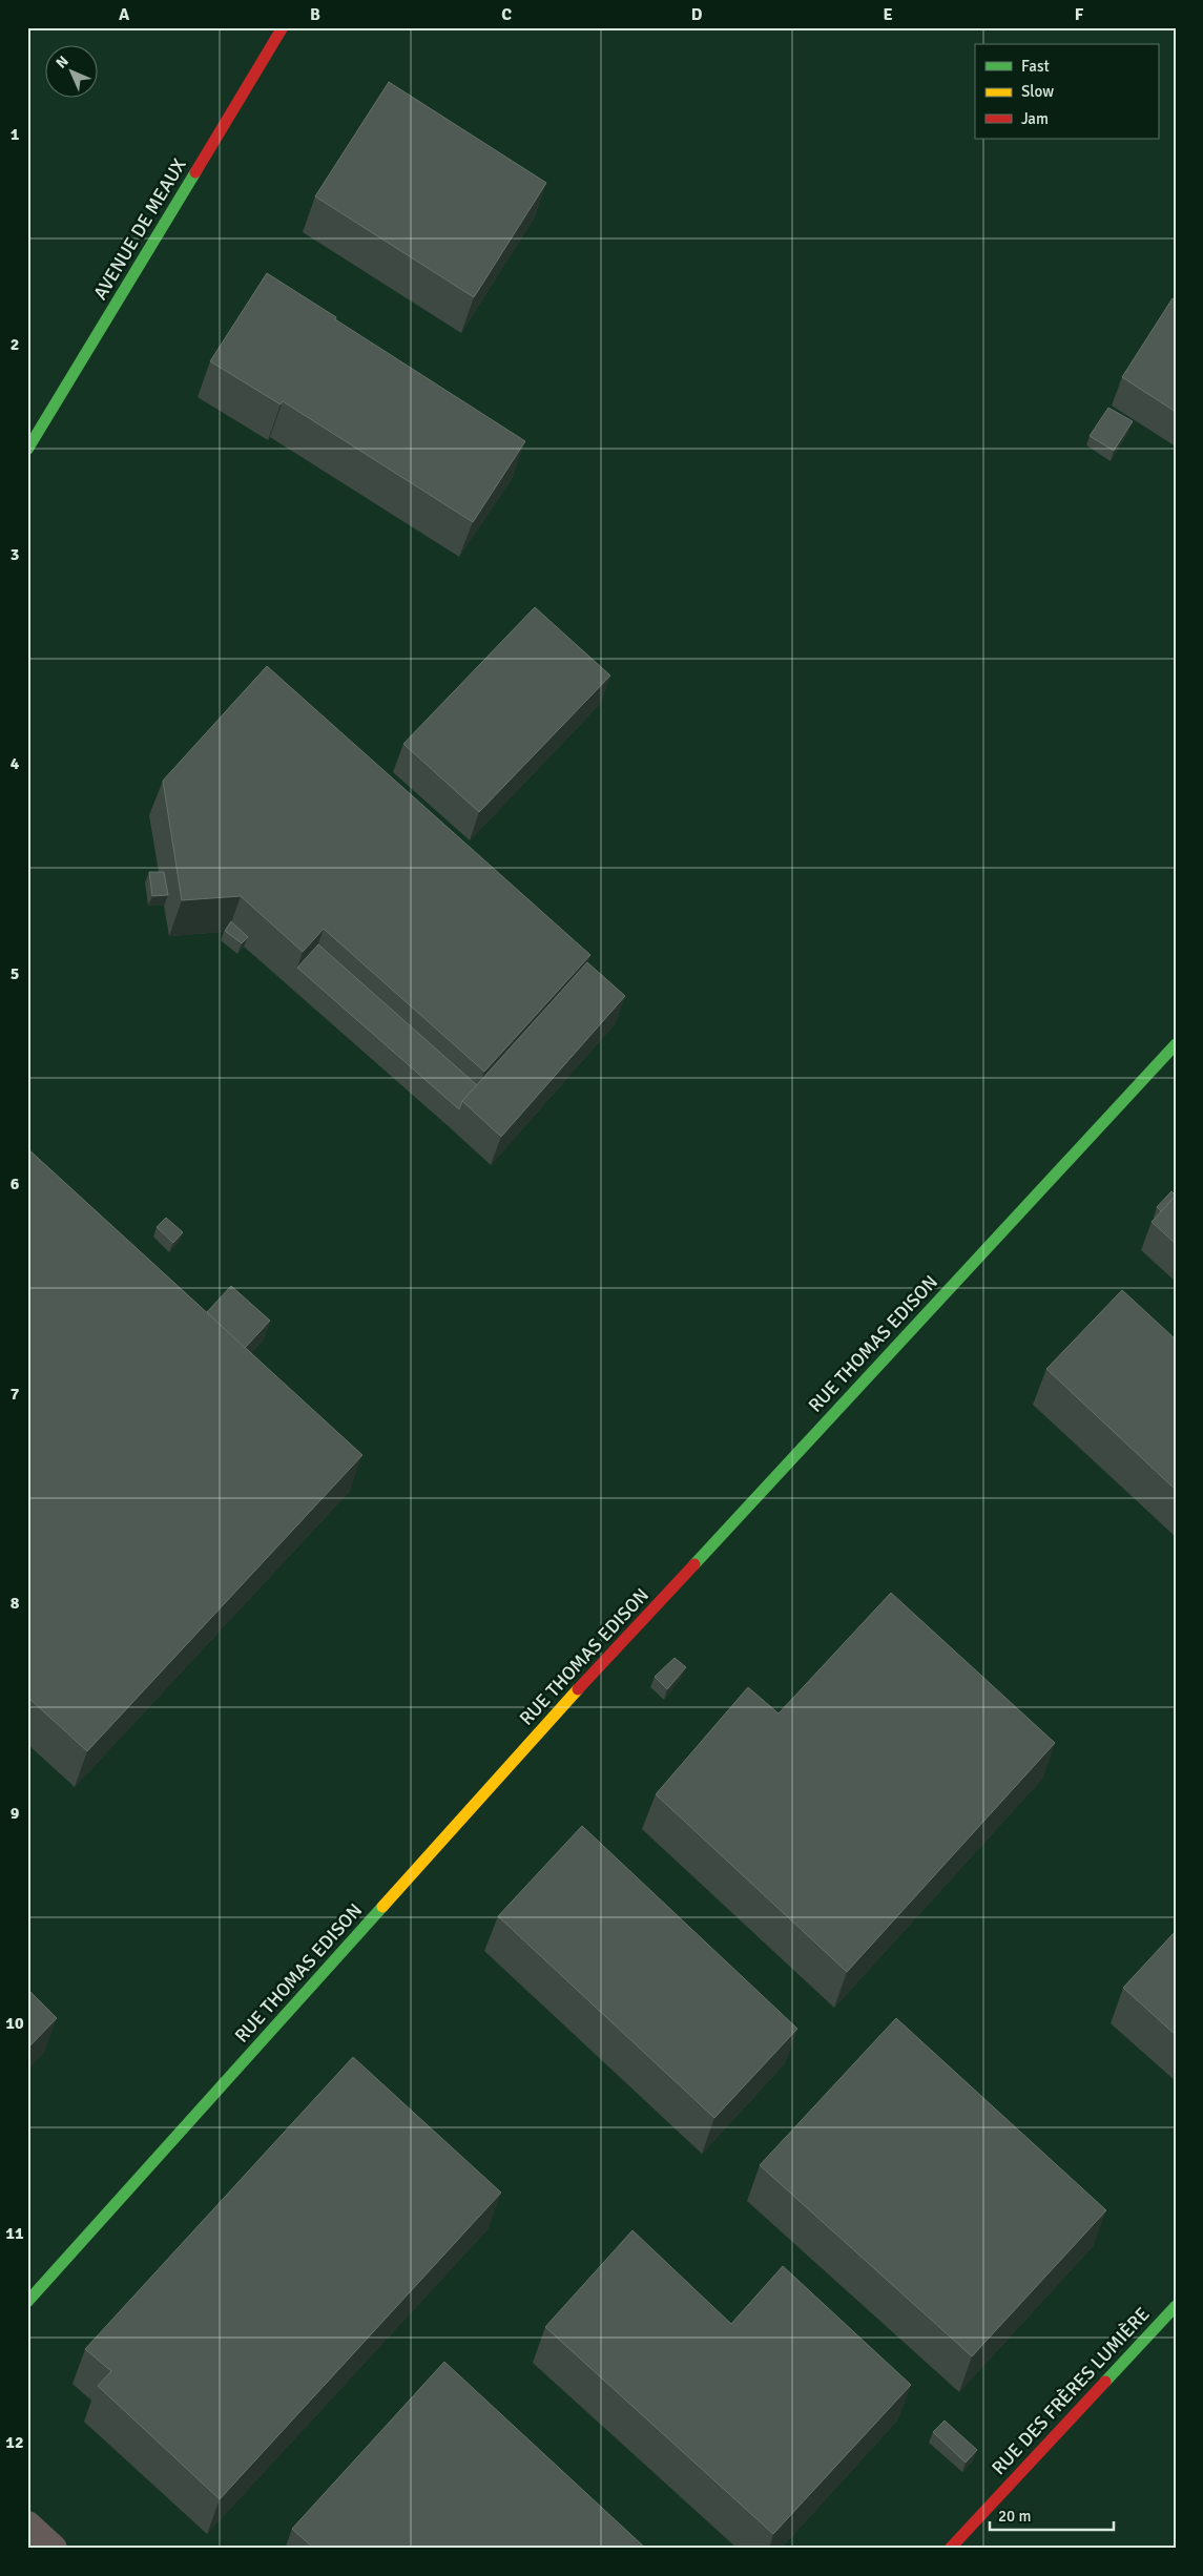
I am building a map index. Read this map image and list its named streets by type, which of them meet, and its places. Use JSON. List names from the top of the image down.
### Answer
{
  "streets": {
    "street": ["AVENUE DE MEAUX", "RUE THOMAS EDISON", "RUE DES FRÈRES LUMIÈRE"]
  },
  "legend": ["Fast", "Slow", "Jam"],
  "scale_bar": "20 m",
  "north": "top left",
  "grid": {
    "columns": [
      "A",
      "B",
      "C",
      "D",
      "E",
      "F"
    ],
    "rows": [
      "1",
      "2",
      "3",
      "4",
      "5",
      "6",
      "7",
      "8",
      "9",
      "10",
      "11",
      "12"
    ]
  }
}
